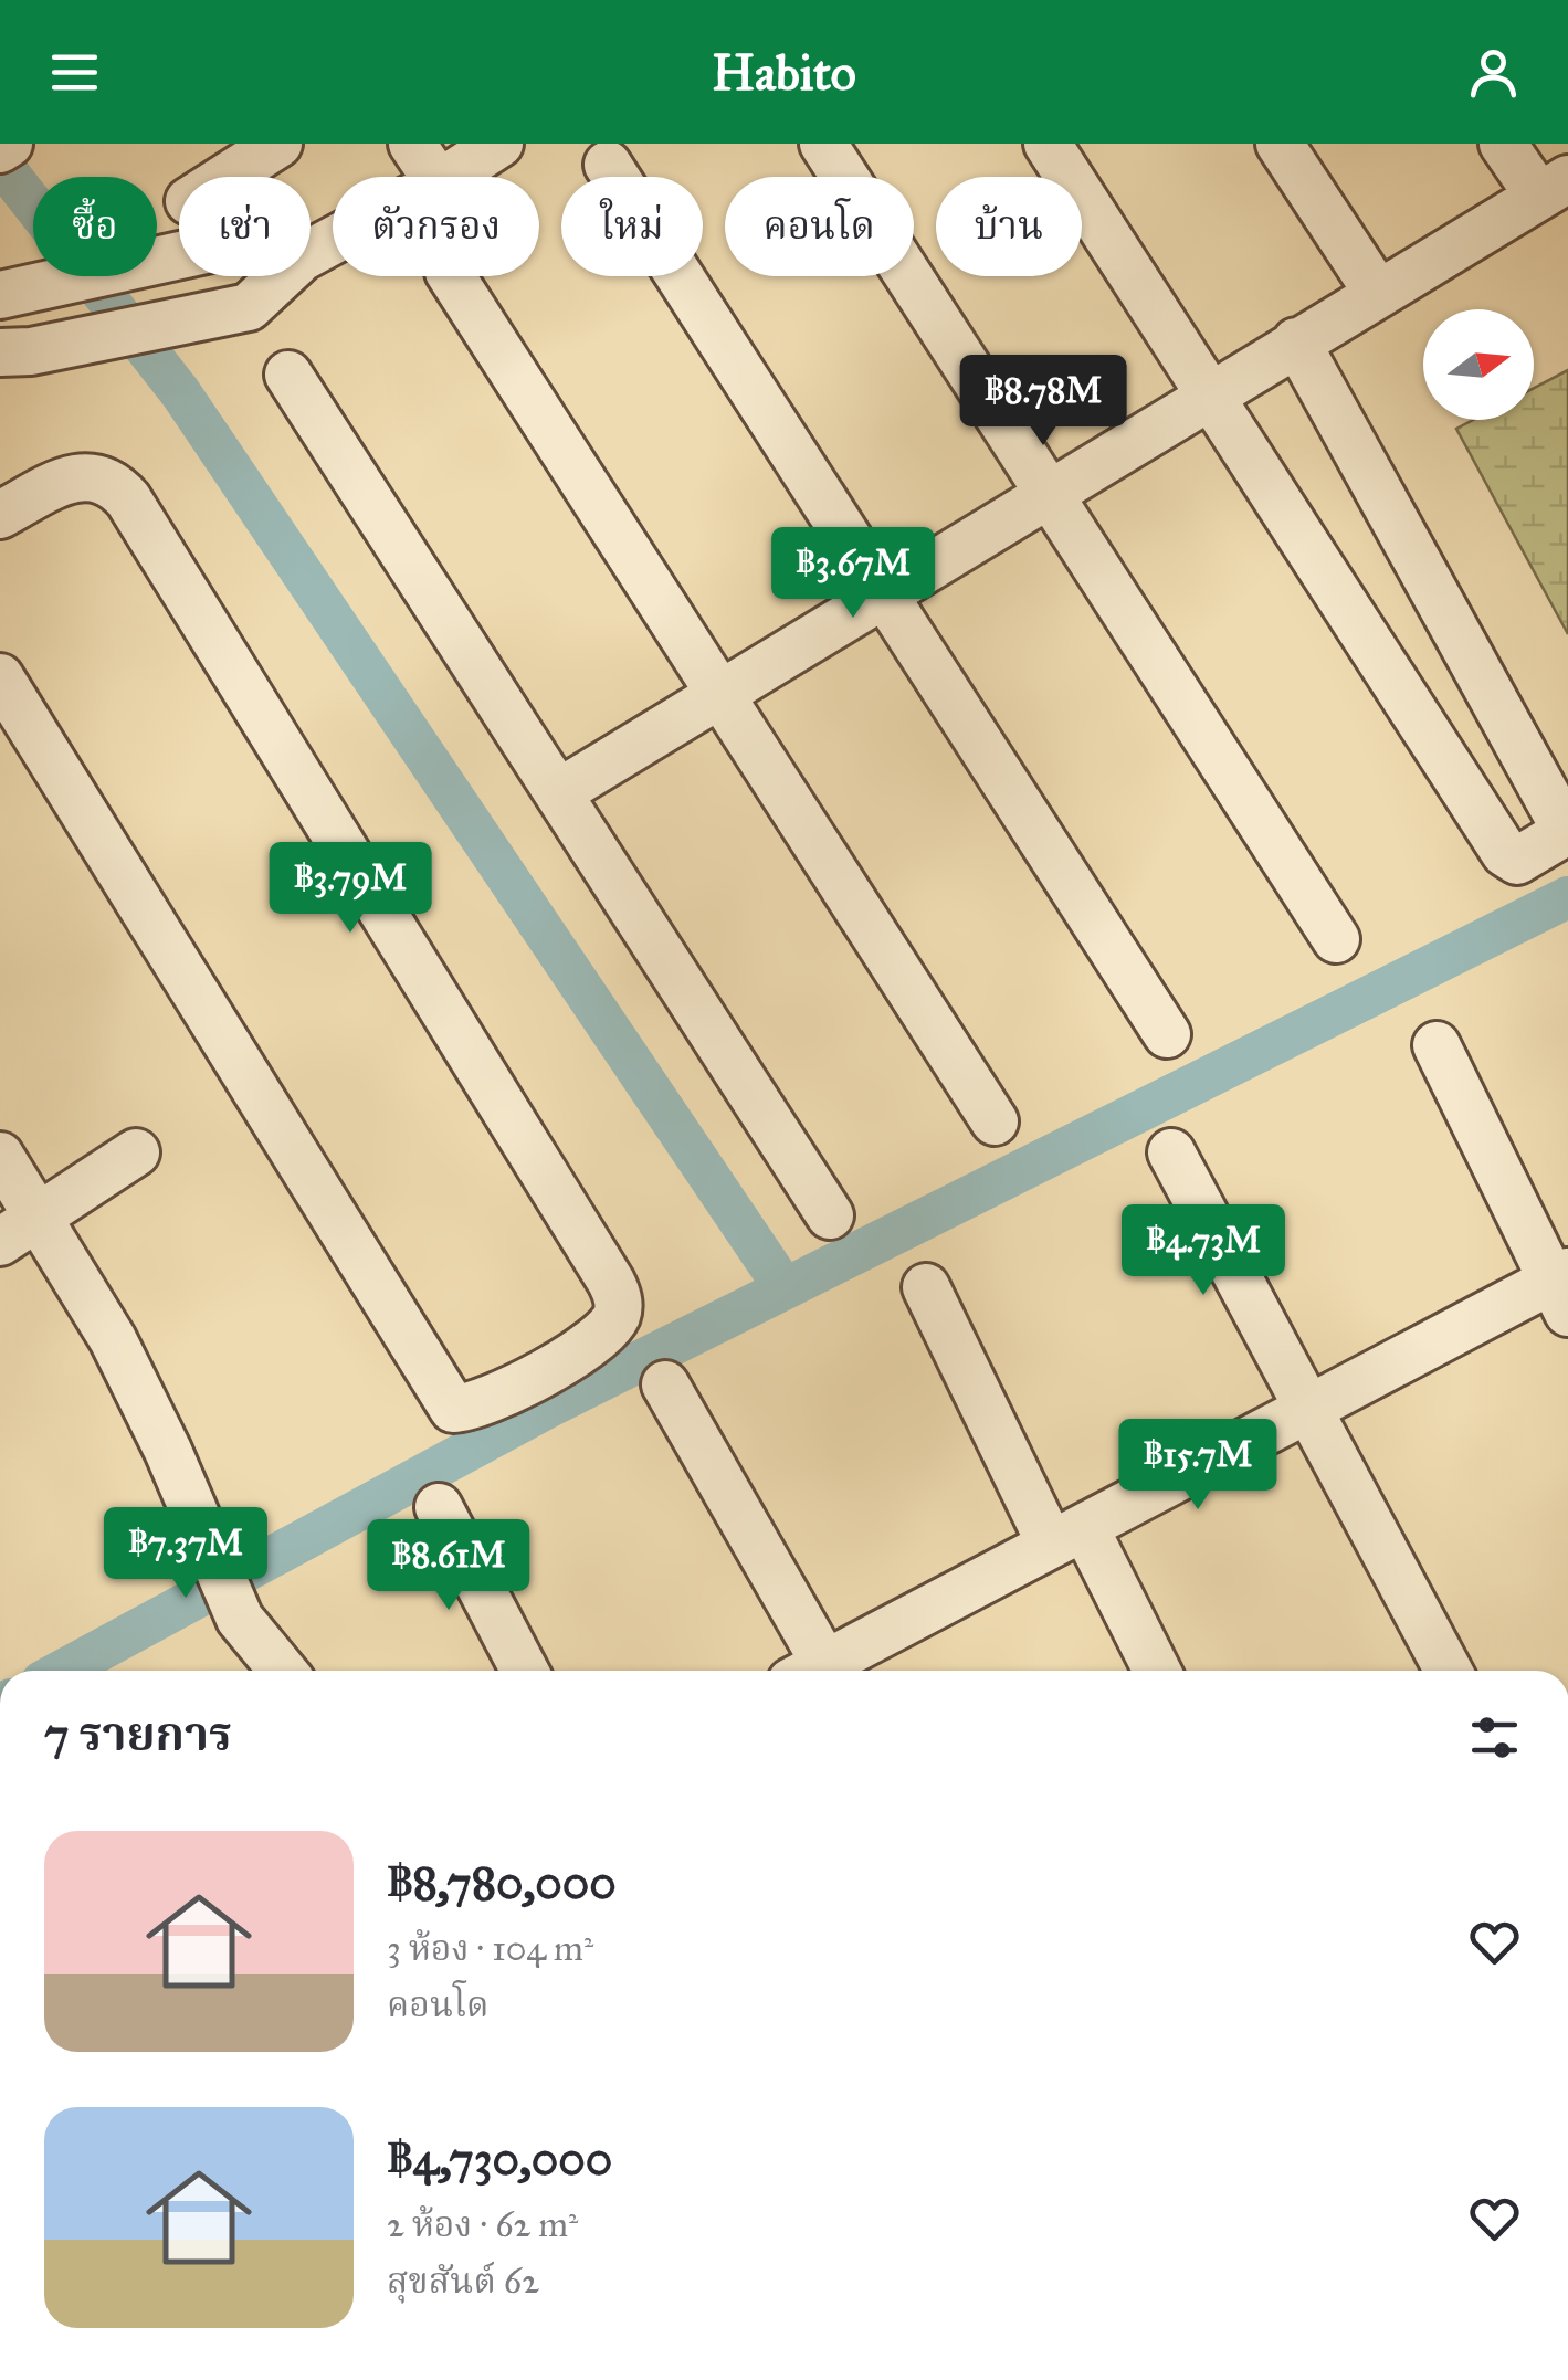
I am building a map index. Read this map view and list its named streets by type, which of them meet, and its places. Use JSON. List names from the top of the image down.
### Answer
{
  "north": "right",
  "page": {
    "header": "Habito",
    "chip": [
      "ซื้อ",
      "เช่า",
      "ตัวกรอง",
      "ใหม่",
      "คอนโด",
      "บ้าน"
    ],
    "price": [
      "฿8.78M",
      "฿3.67M",
      "฿3.79M",
      "฿4.73M",
      "฿15.7M",
      "฿7.37M",
      "฿8.61M"
    ],
    "heading": "7 รายการ",
    "list": [
      {
        "name": "฿8,780,000",
        "note": "3 ห้อง · 104 m² · คอนโด"
      },
      {
        "name": "฿4,730,000",
        "note": "2 ห้อง · 62 m² · สุขสันต์ 62"
      }
    ]
  }
}
